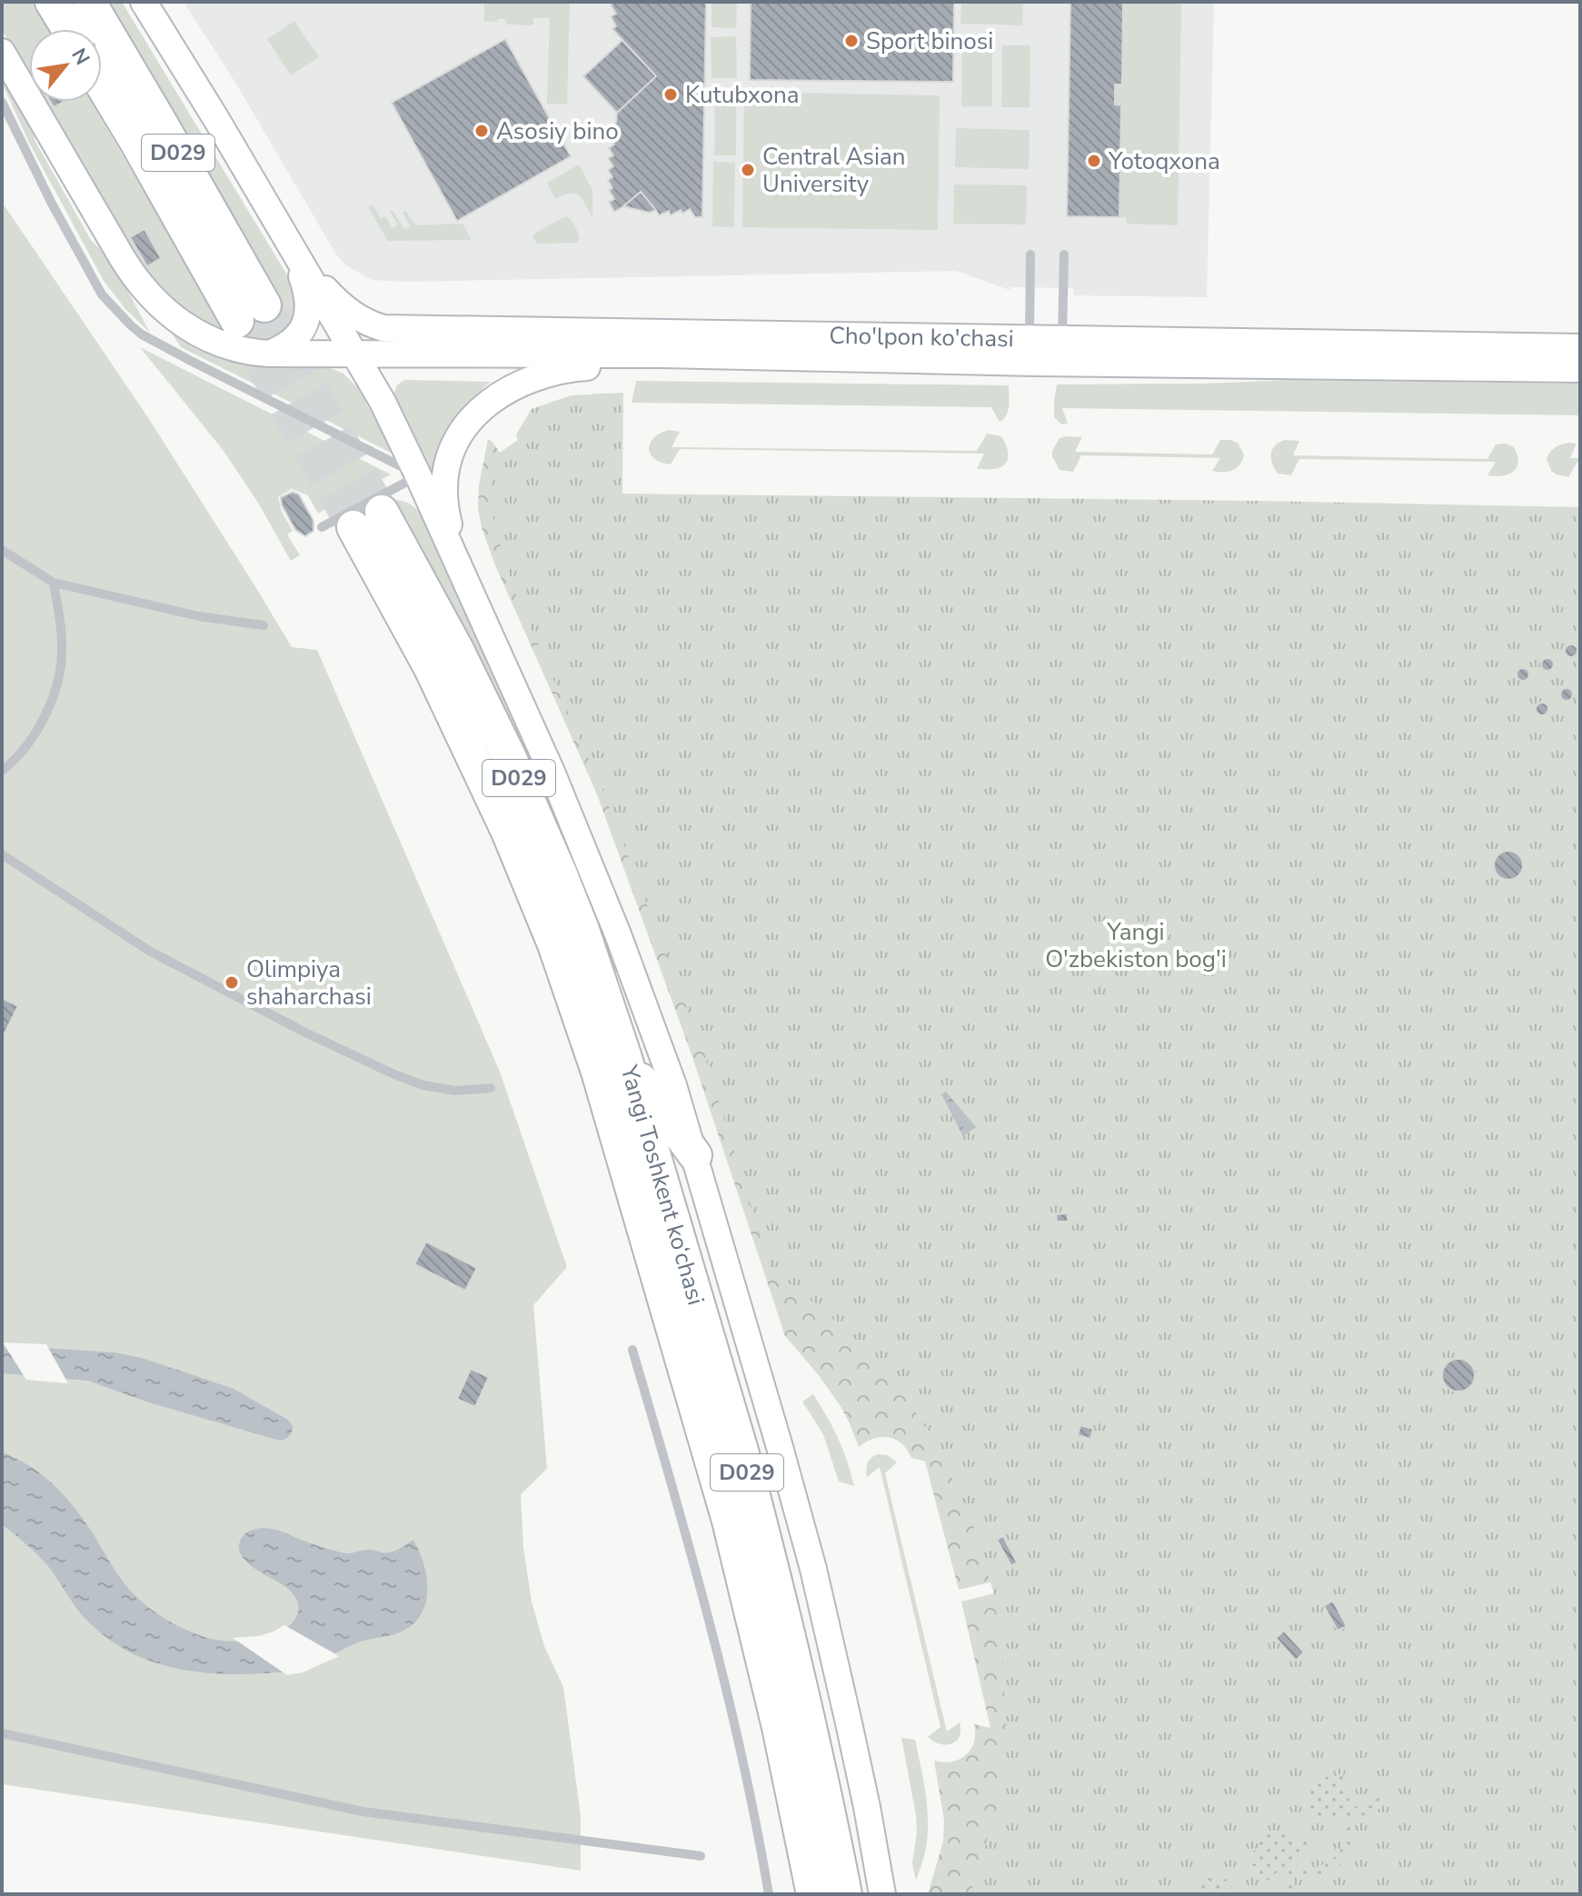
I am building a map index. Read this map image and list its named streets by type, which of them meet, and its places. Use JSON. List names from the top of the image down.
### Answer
{
  "streets": {
    "highway": ["D029", "Yangi Toshkent ko‘chasi"],
    "main road": ["Cho'lpon ko'chasi"]
  },
  "parks": ["Yangi O'zbekiston bog'i"],
  "places": [
    "Sport binosi",
    "Kutubxona",
    "Asosiy bino",
    "Yotoqxona",
    "Central Asian University",
    "Olimpiya shaharchasi"
  ],
  "north": "top right"
}
